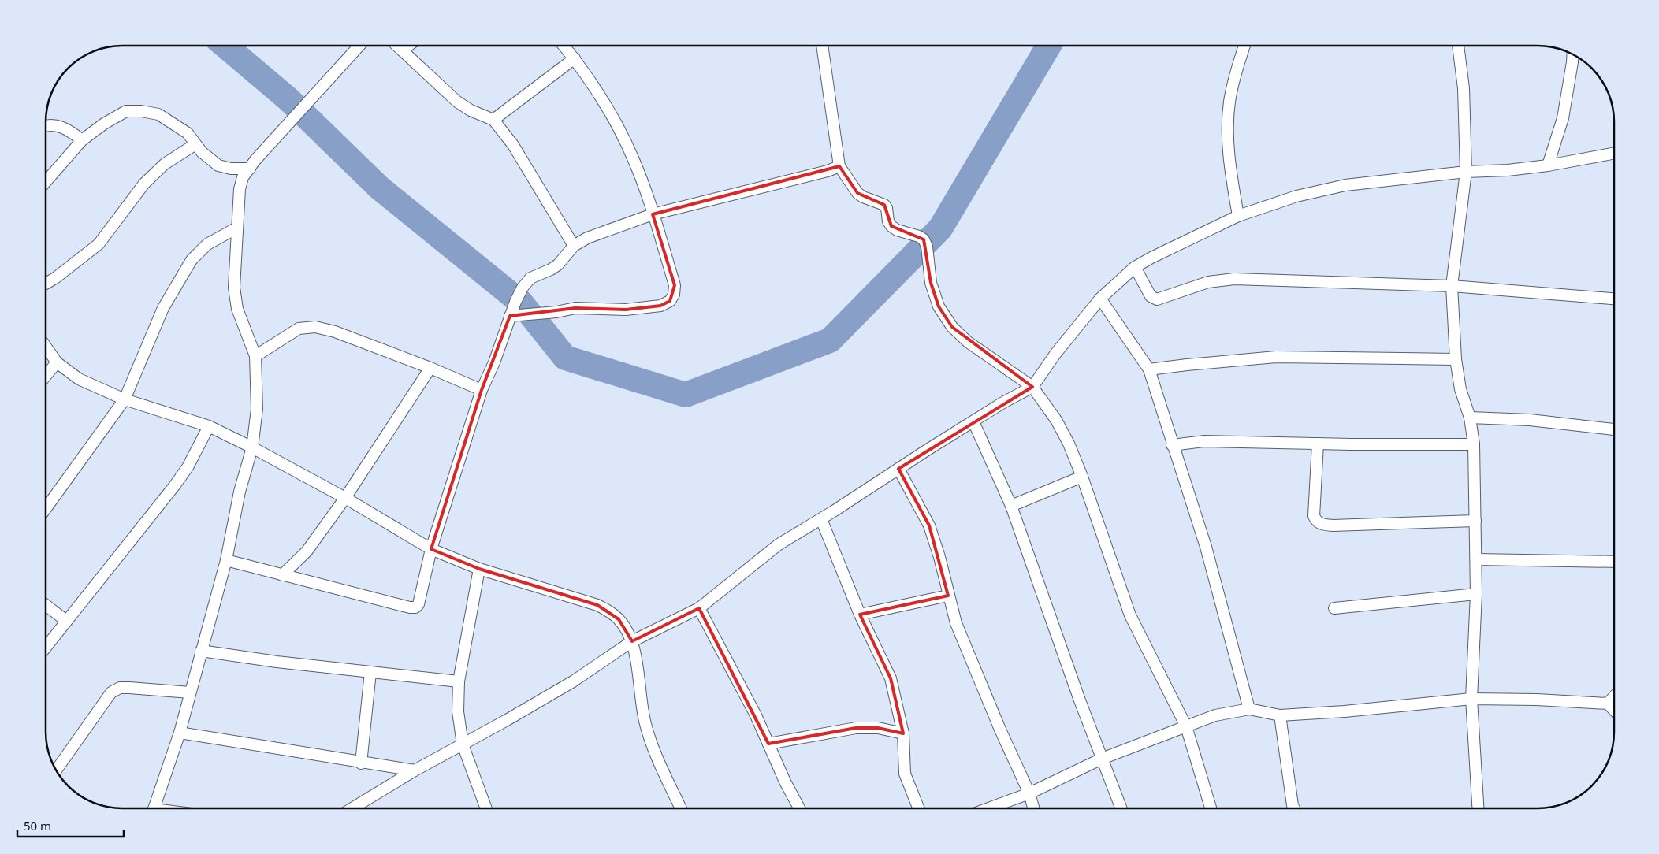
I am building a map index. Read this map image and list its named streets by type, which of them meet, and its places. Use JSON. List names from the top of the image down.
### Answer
{
  "scale_bar": "50 m"
}
